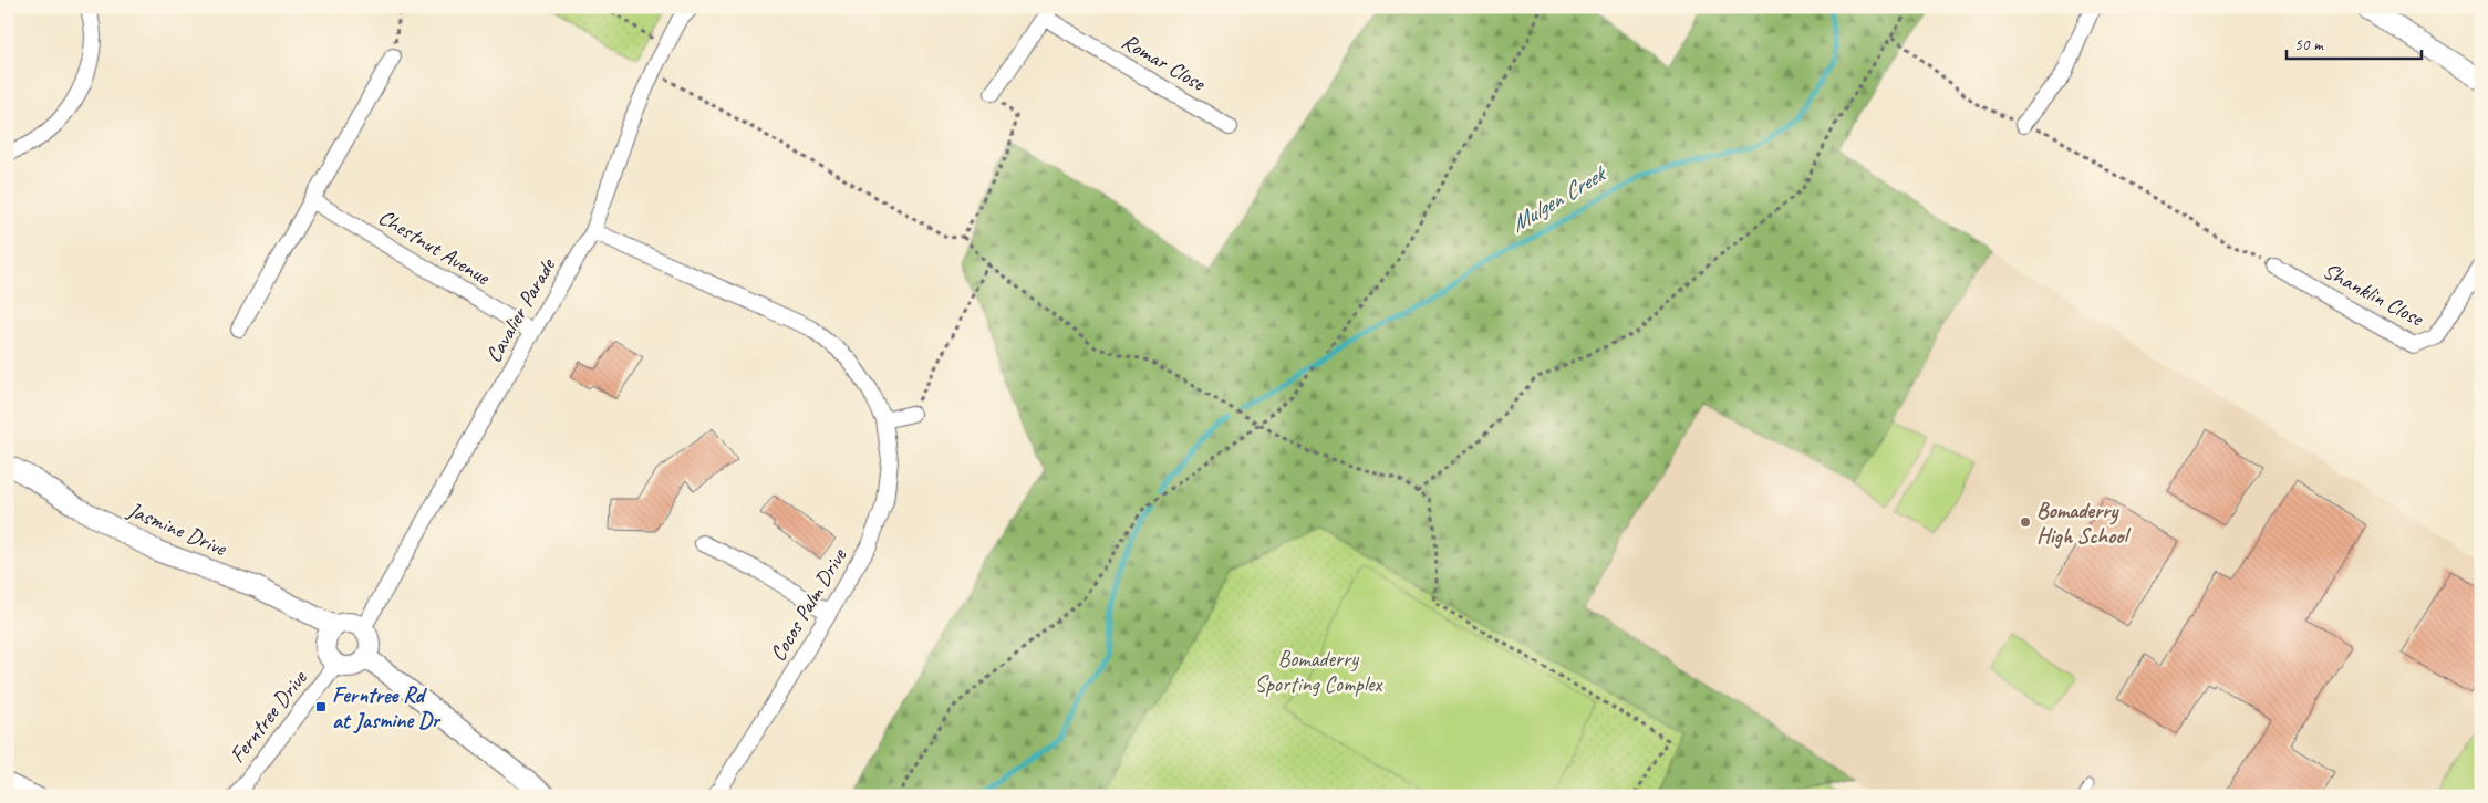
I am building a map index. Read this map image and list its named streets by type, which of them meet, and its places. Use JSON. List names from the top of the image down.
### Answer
{
  "streets": {
    "street": [
      "Romar Close",
      "Chestnut Avenue",
      "Shanklin Close",
      "Cavalier Parade",
      "Jasmine Drive",
      "Cocos Palm Drive",
      "Ferntree Drive"
    ]
  },
  "crossings": [
    ["Chestnut Avenue", "Cavalier Parade"],
    ["Cavalier Parade", "Jasmine Drive"],
    ["Cavalier Parade", "Cocos Palm Drive"],
    ["Cavalier Parade", "Ferntree Drive"],
    ["Jasmine Drive", "Ferntree Drive"]
  ],
  "water": ["Mulgen Creek"],
  "parks": ["Bomaderry Sporting Complex"],
  "places": {
    "other": ["Bomaderry High School"],
    "transit": ["Ferntree Rd at Jasmine Dr"]
  },
  "scale_bar": "50 m"
}
